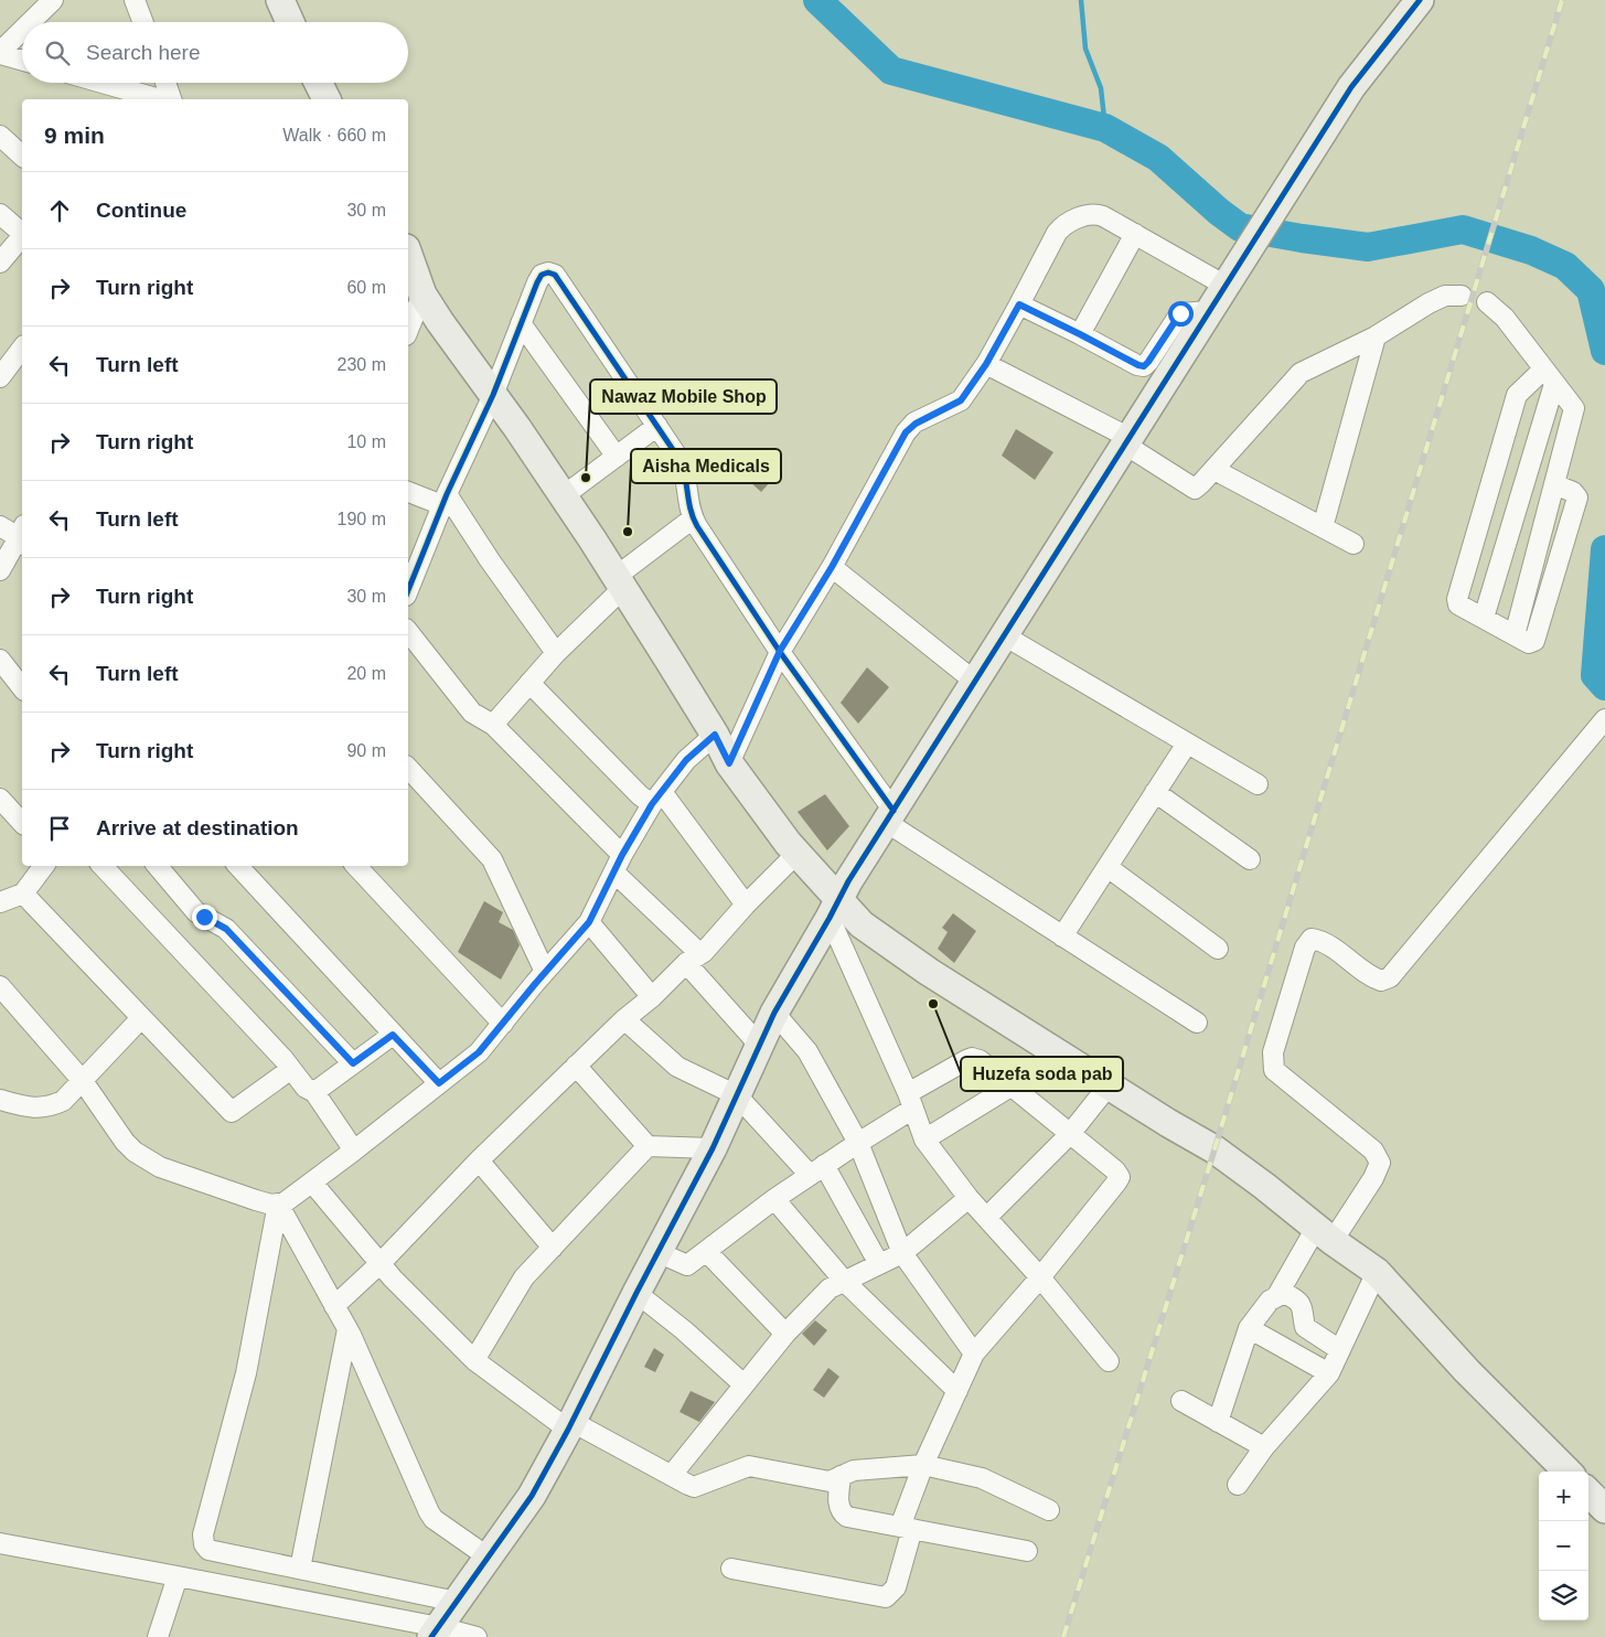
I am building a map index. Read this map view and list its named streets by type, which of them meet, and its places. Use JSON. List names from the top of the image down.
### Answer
{
  "places": ["Nawaz Mobile Shop", "Aisha Medicals", "Huzefa soda pab"],
  "page": {
    "search": "Search here",
    "heading": ["9 min", "Walk · 660 m"],
    "list": [
      ["Continue", "30 m"],
      ["Turn right", "60 m"],
      ["Turn left", "230 m"],
      ["Turn right", "10 m"],
      ["Turn left", "190 m"],
      ["Turn right", "30 m"],
      ["Turn left", "20 m"],
      ["Turn right", "90 m"],
      "Arrive at destination"
    ],
    "map_buttons": ["+", "−"]
  }
}
